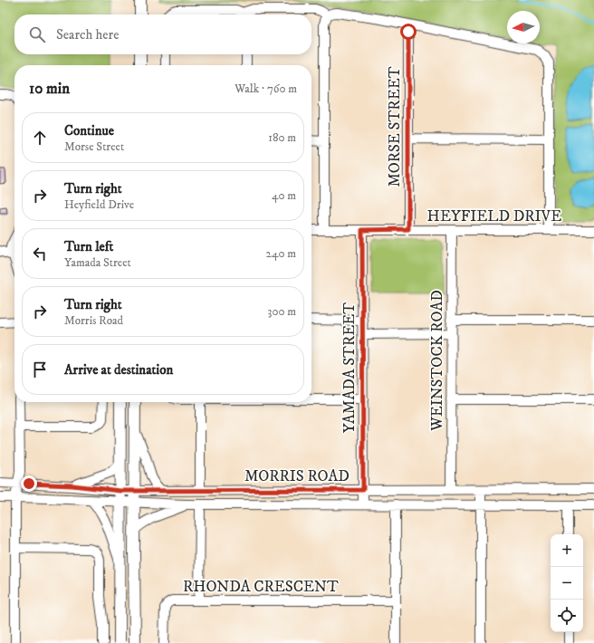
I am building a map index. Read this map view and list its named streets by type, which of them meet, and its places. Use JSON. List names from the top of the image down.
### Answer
{
  "streets": {
    "street": [
      "MORSE STREET",
      "HEYFIELD DRIVE",
      "WEINSTOCK ROAD",
      "YAMADA STREET",
      "MORRIS ROAD",
      "RHONDA CRESCENT"
    ]
  },
  "crossings": [
    ["MORSE STREET", "HEYFIELD DRIVE"],
    ["HEYFIELD DRIVE", "WEINSTOCK ROAD"],
    ["HEYFIELD DRIVE", "YAMADA STREET"],
    ["WEINSTOCK ROAD", "MORRIS ROAD"],
    ["YAMADA STREET", "MORRIS ROAD"]
  ],
  "north": "left",
  "page": {
    "search": "Search here",
    "heading": ["10 min", "Walk · 760 m"],
    "list": [
      ["Continue", "Morse Street", "180 m"],
      ["Turn right", "Heyfield Drive", "40 m"],
      ["Turn left", "Yamada Street", "240 m"],
      ["Turn right", "Morris Road", "300 m"],
      "Arrive at destination"
    ],
    "map_buttons": ["+", "−"]
  }
}
